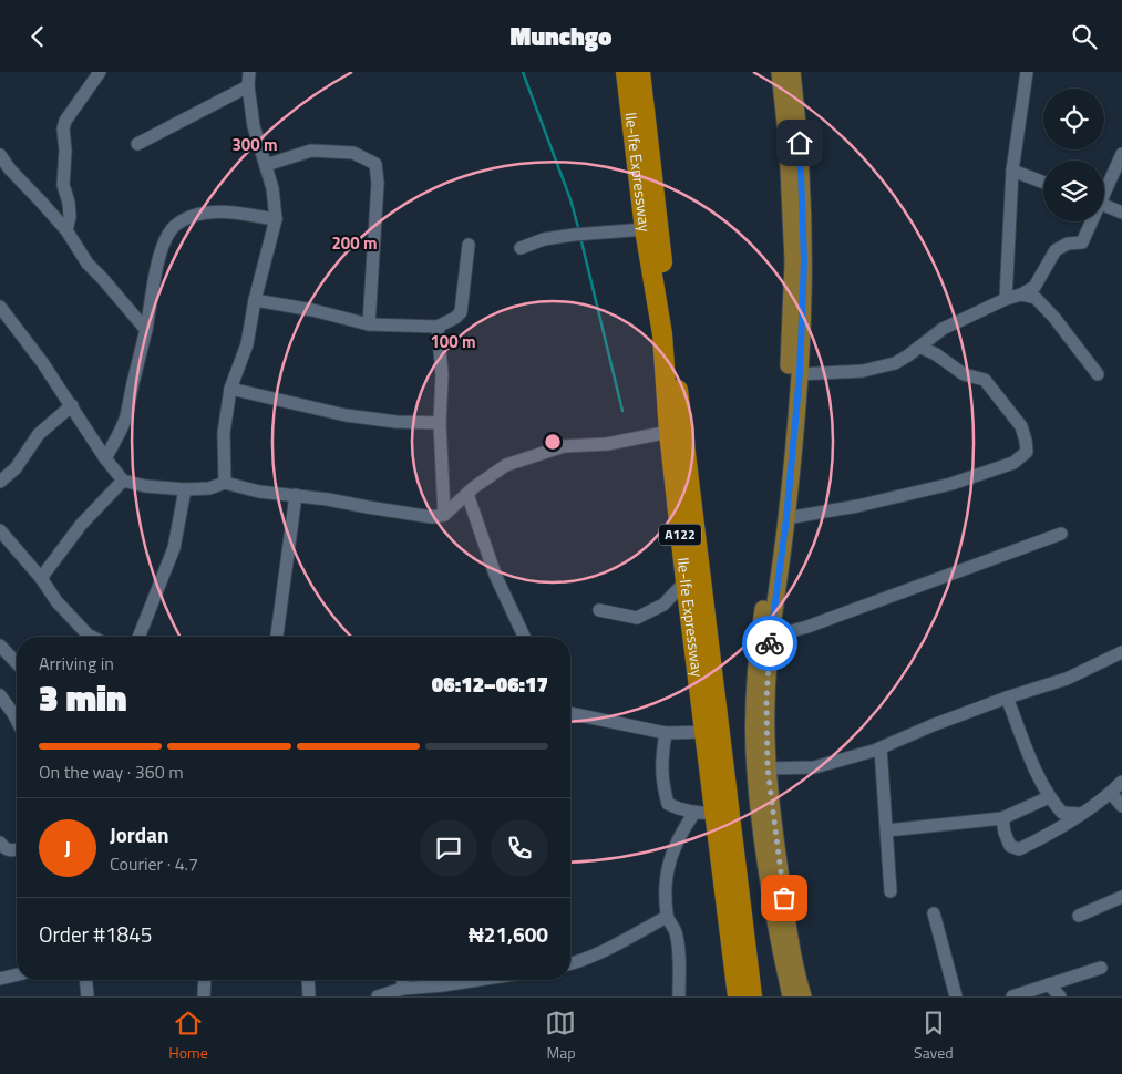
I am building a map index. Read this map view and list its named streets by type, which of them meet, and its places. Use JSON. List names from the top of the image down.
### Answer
{
  "streets": {
    "highway": ["Ile-Ife Expressway", "A122"]
  },
  "page": {
    "header": "Munchgo",
    "heading": ["3 min", "Arriving in", "06:12–06:17"],
    "panel": [
      "Jordan",
      "Courier · 4.7",
      "Order #1845",
      "₦21,600"
    ],
    "bar": "On the way · 360 m",
    "round": "J",
    "tabs": ["Home", "Map", "Saved"]
  },
  "rings": ["300 m", "200 m", "100 m"]
}
